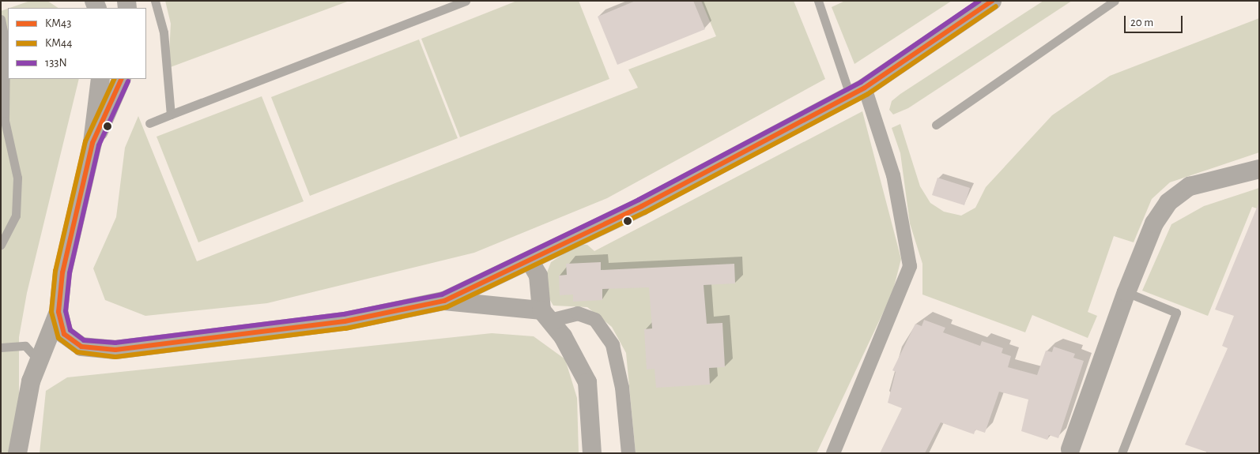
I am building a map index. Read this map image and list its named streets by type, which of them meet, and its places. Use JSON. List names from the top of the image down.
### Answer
{
  "lines": ["transit line KM43", "transit line 133N", "transit line KM44"],
  "legend": ["KM43", "KM44", "133N"],
  "scale_bar": "20 m"
}
